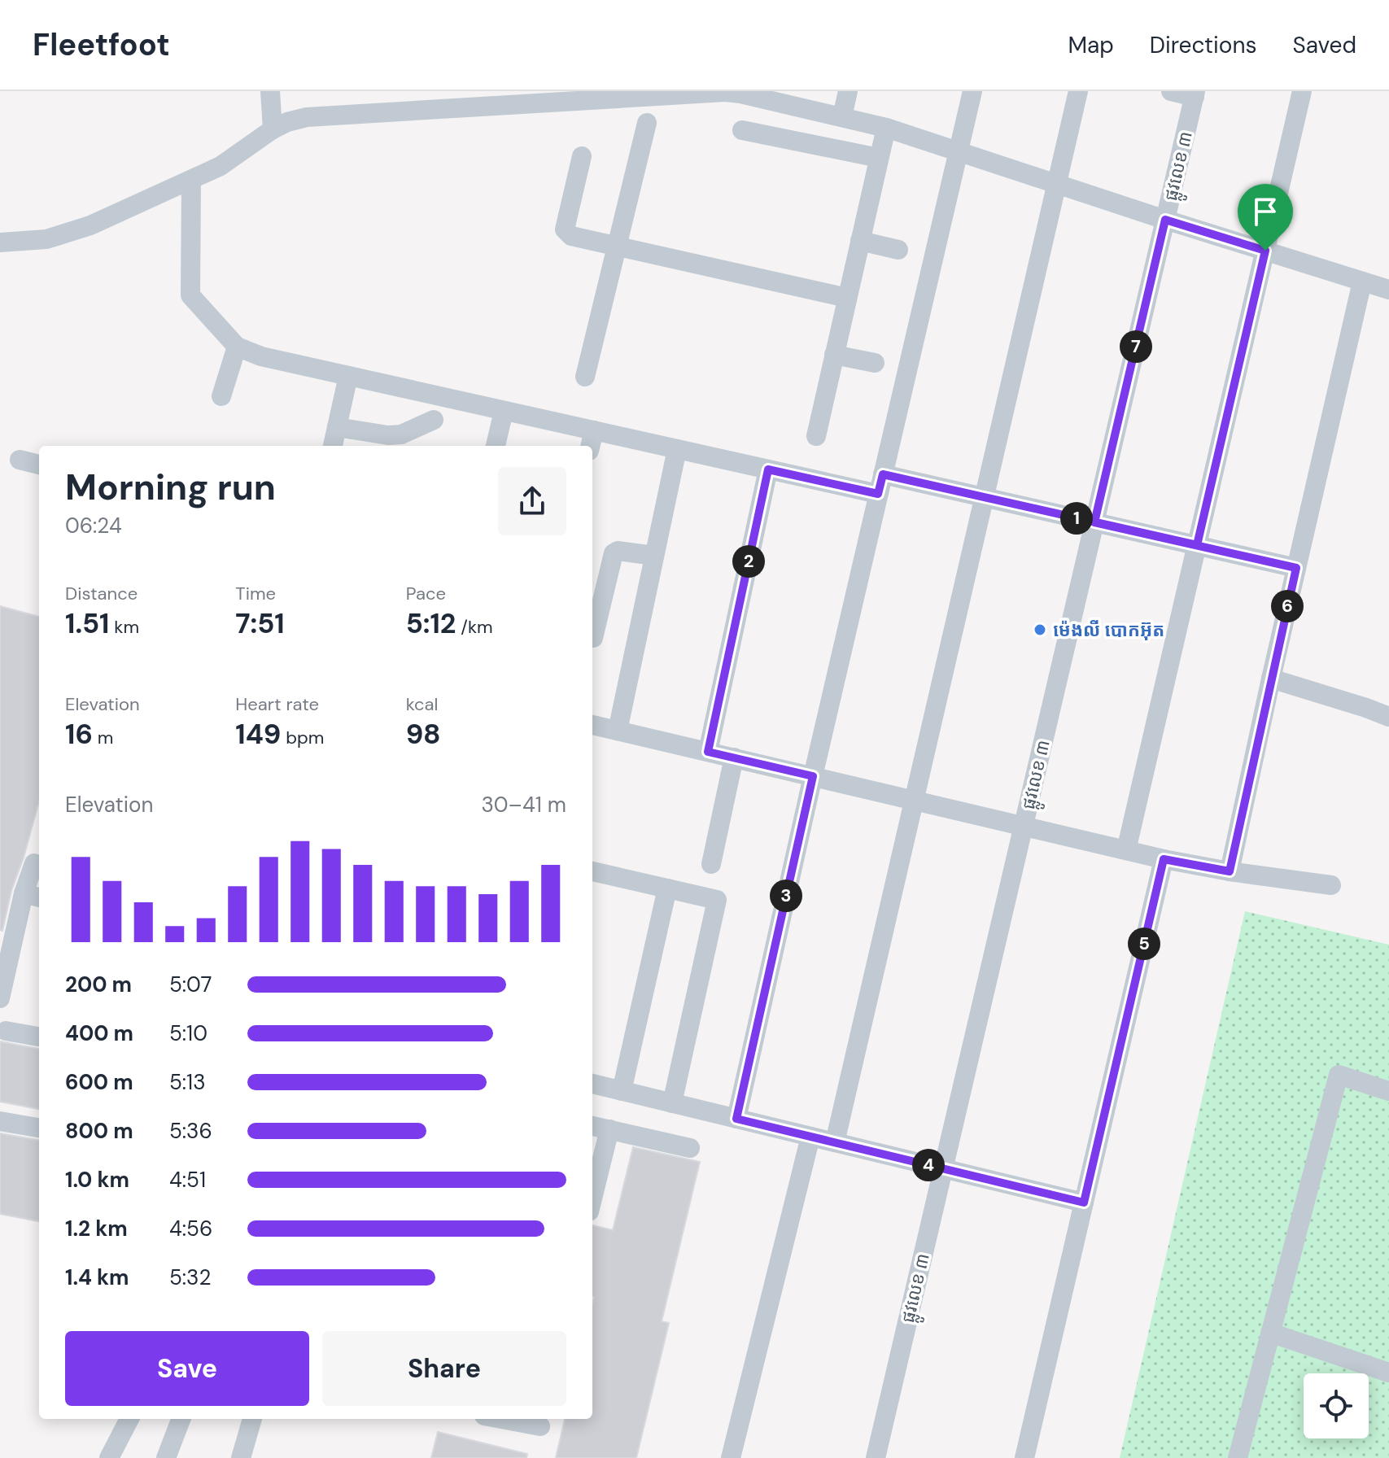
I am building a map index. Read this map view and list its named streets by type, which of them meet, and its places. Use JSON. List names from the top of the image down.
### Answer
{
  "streets": {
    "street": ["ផ្លូវលេខ ៣"]
  },
  "places": ["ម៉េងលី បោកអ៊ុត"],
  "page": {
    "header": "Fleetfoot",
    "nav": ["Map", "Directions", "Saved"],
    "pins": [
      "7",
      "1",
      "2",
      "6",
      "3",
      "5",
      "4"
    ],
    "heading": ["Morning run", "06:24"],
    "stats": [
      ["Distance", "1.51 km"],
      ["Time", "7:51"],
      ["Pace", "5:12 /km"],
      ["Elevation", "16 m"],
      ["Heart rate", "149 bpm"],
      ["kcal", "98"]
    ],
    "chart": ["Elevation", "30–41 m"],
    "list": [
      {
        "name": "200 m",
        "note": "5:07"
      },
      {
        "name": "400 m",
        "note": "5:10"
      },
      {
        "name": "600 m",
        "note": "5:13"
      },
      {
        "name": "800 m",
        "note": "5:36"
      },
      {
        "name": "1.0 km",
        "note": "4:51"
      },
      {
        "name": "1.2 km",
        "note": "4:56"
      },
      {
        "name": "1.4 km",
        "note": "5:32"
      }
    ],
    "buttons": ["Save", "Share"]
  }
}
